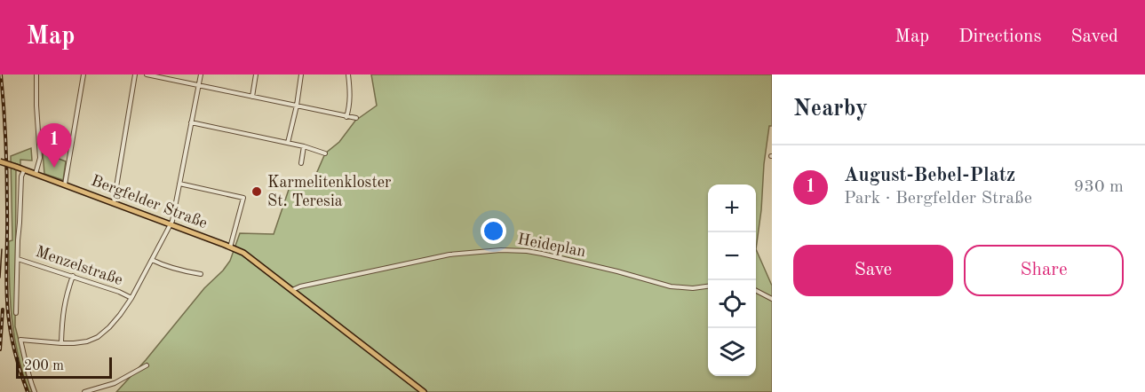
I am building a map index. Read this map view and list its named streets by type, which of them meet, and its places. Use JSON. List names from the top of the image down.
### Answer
{
  "streets": {
    "main road": ["Bergfelder Straße"],
    "street": ["Heideplan", "Menzelstraße"]
  },
  "crossings": [
    ["Bergfelder Straße", "Heideplan"]
  ],
  "places": ["Karmelitenkloster St. Teresia"],
  "scale_bar": "200 m",
  "page": {
    "header": "Map",
    "nav": ["Map", "Directions", "Saved"],
    "heading": "Nearby",
    "pins": "1",
    "list": [
      {
        "mark": "1",
        "name": "August-Bebel-Platz",
        "note": "Park · Bergfelder Straße",
        "value": "930 m"
      }
    ],
    "map_buttons": ["+", "−"],
    "buttons": ["Save", "Share"],
    "scale": "200 m"
  }
}
